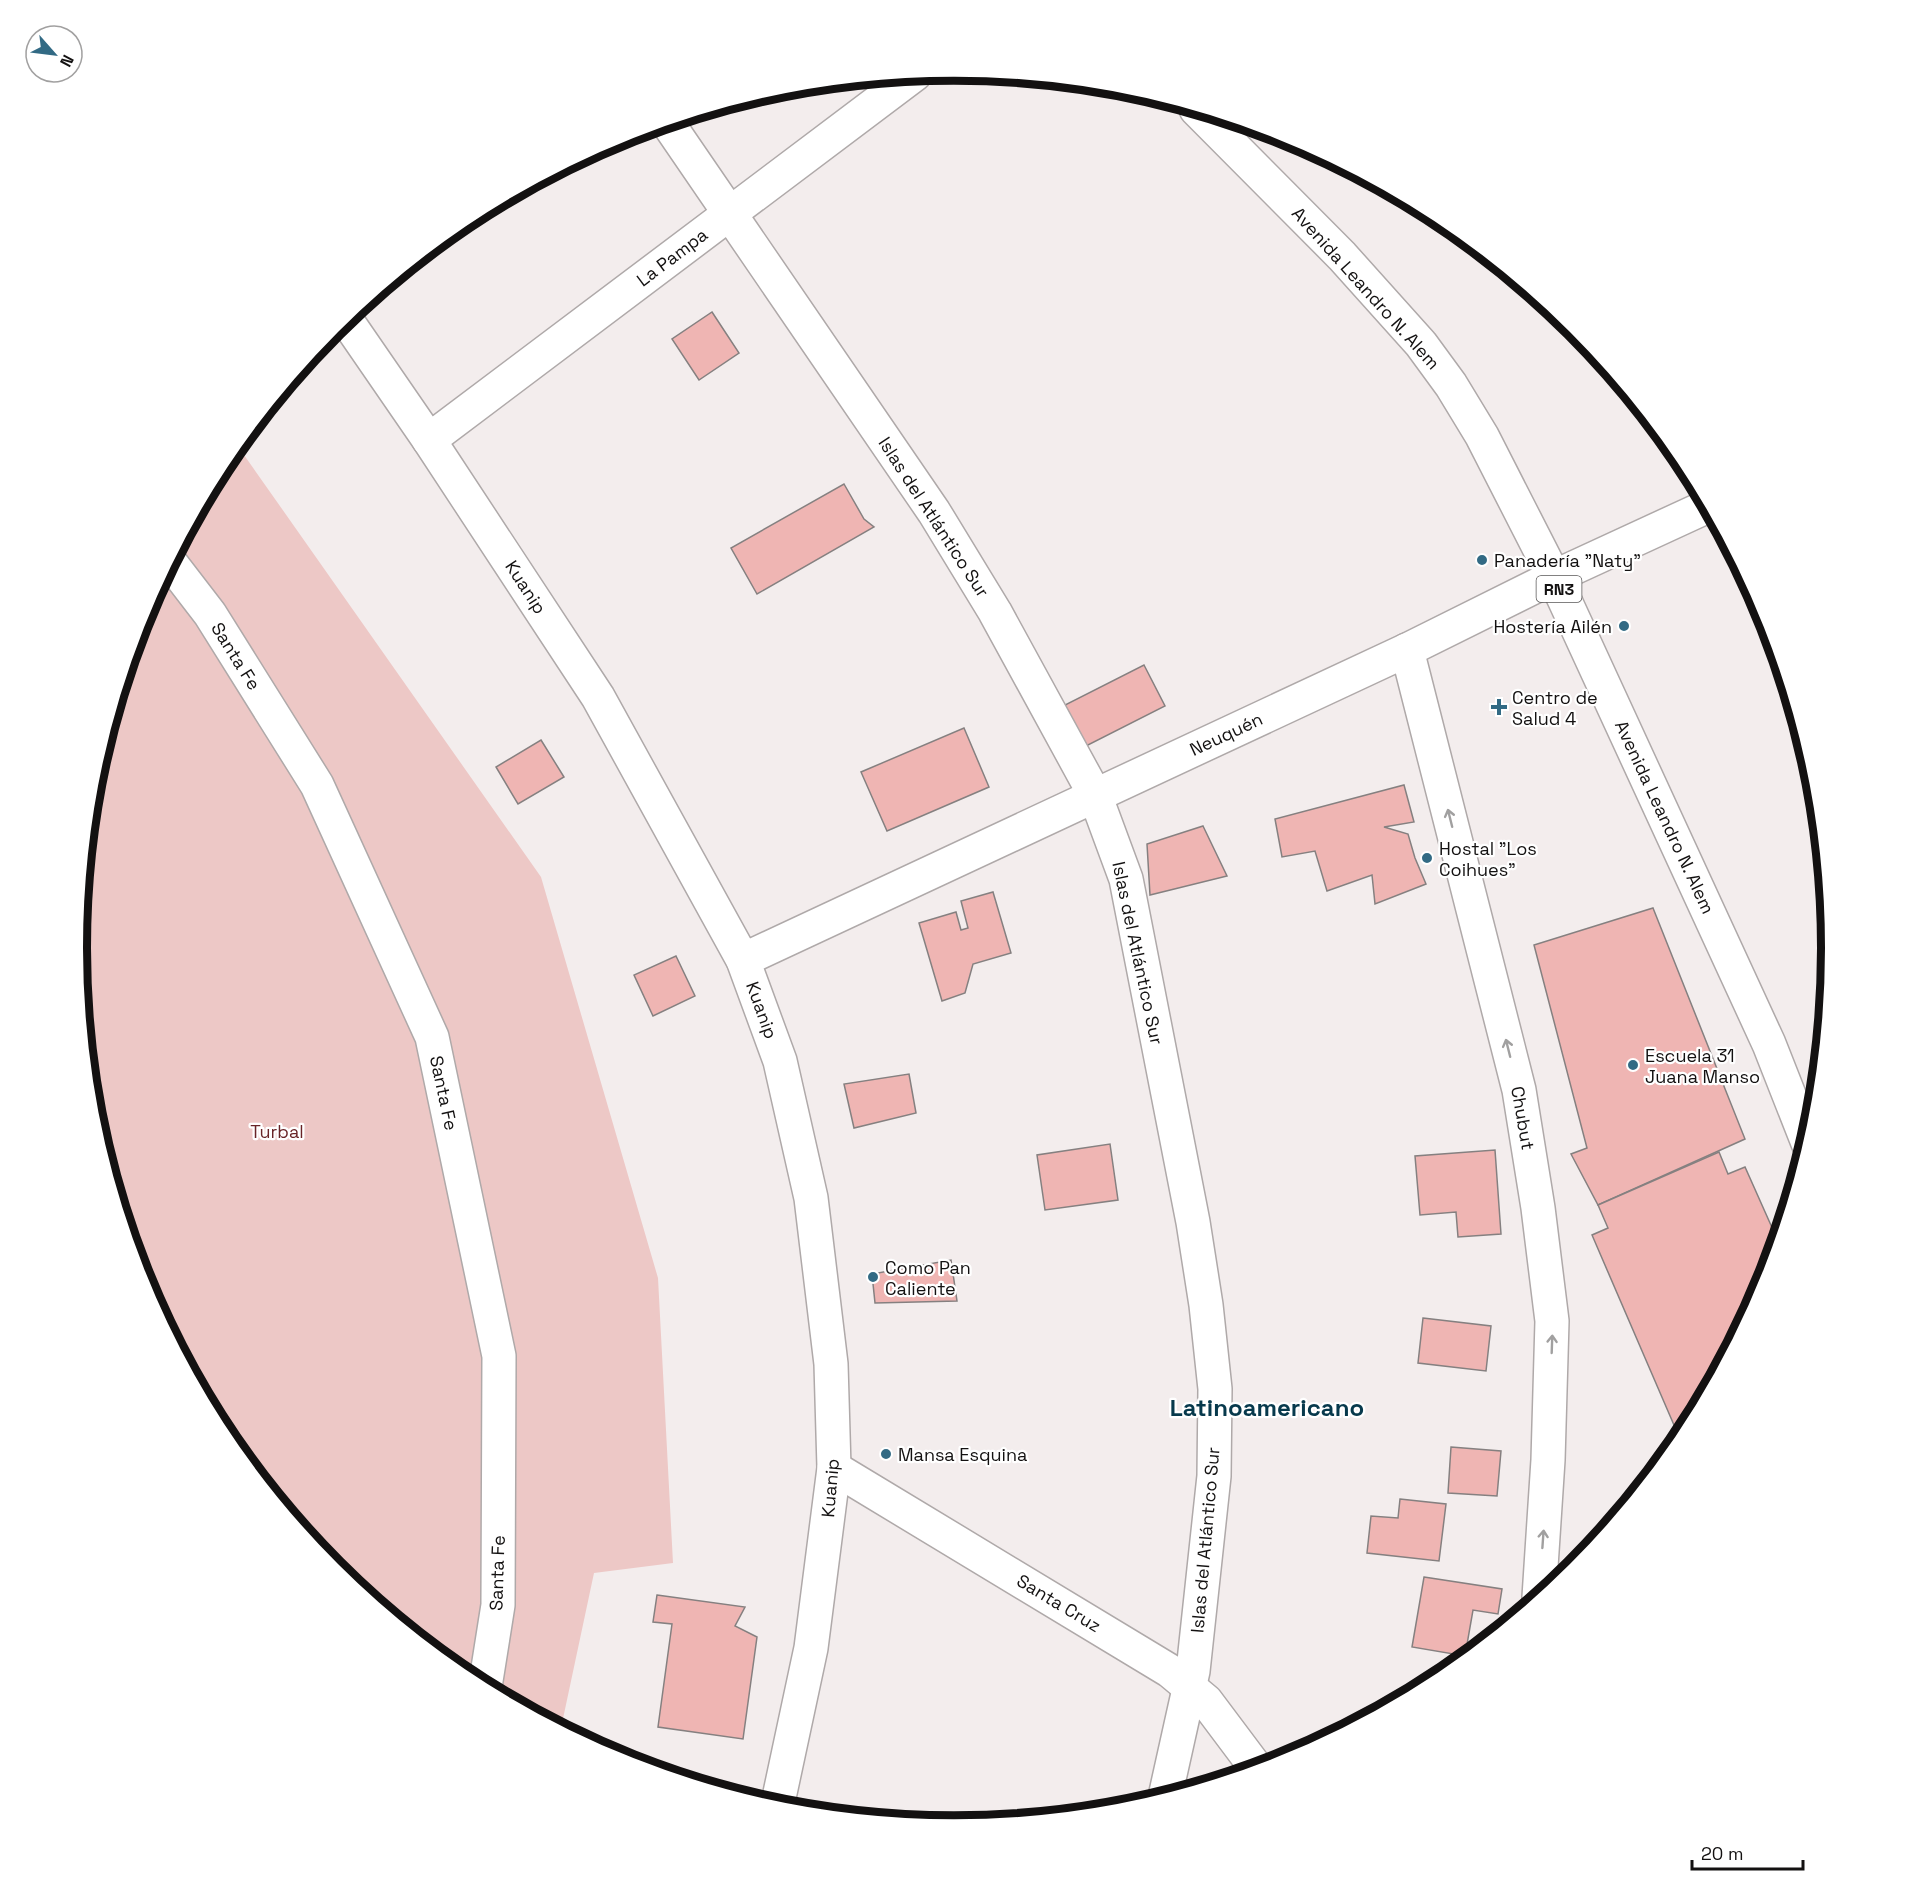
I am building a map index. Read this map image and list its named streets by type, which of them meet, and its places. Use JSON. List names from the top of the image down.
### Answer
{
  "streets": {
    "main road": [
      "La Pampa",
      "Avenida Leandro N. Alem",
      "Islas del Atlántico Sur",
      "Kuanip",
      "RN3",
      "Santa Fe",
      "Neuquén",
      "Chubut",
      "Santa Cruz"
    ]
  },
  "crossings": [
    ["La Pampa", "Islas del Atlántico Sur"],
    ["La Pampa", "Kuanip"],
    ["Avenida Leandro N. Alem", "Neuquén"],
    ["Islas del Atlántico Sur", "Neuquén"],
    ["Islas del Atlántico Sur", "Santa Cruz"],
    ["Kuanip", "Neuquén"],
    ["Kuanip", "Santa Cruz"],
    ["Neuquén", "Chubut"]
  ],
  "one_way": ["Chubut"],
  "districts": ["Latinoamericano"],
  "parks": ["Turbal"],
  "places": {
    "other": [
      "Panadería \"Naty\"",
      "Hostería Ailén",
      "Hostal \"Los Coihues\"",
      "Escuela 31 Juana Manso",
      "Como Pan Caliente",
      "Mansa Esquina"
    ],
    "health": ["Centro de Salud 4"]
  },
  "scale_bar": "20 m",
  "north": "bottom right"
}
